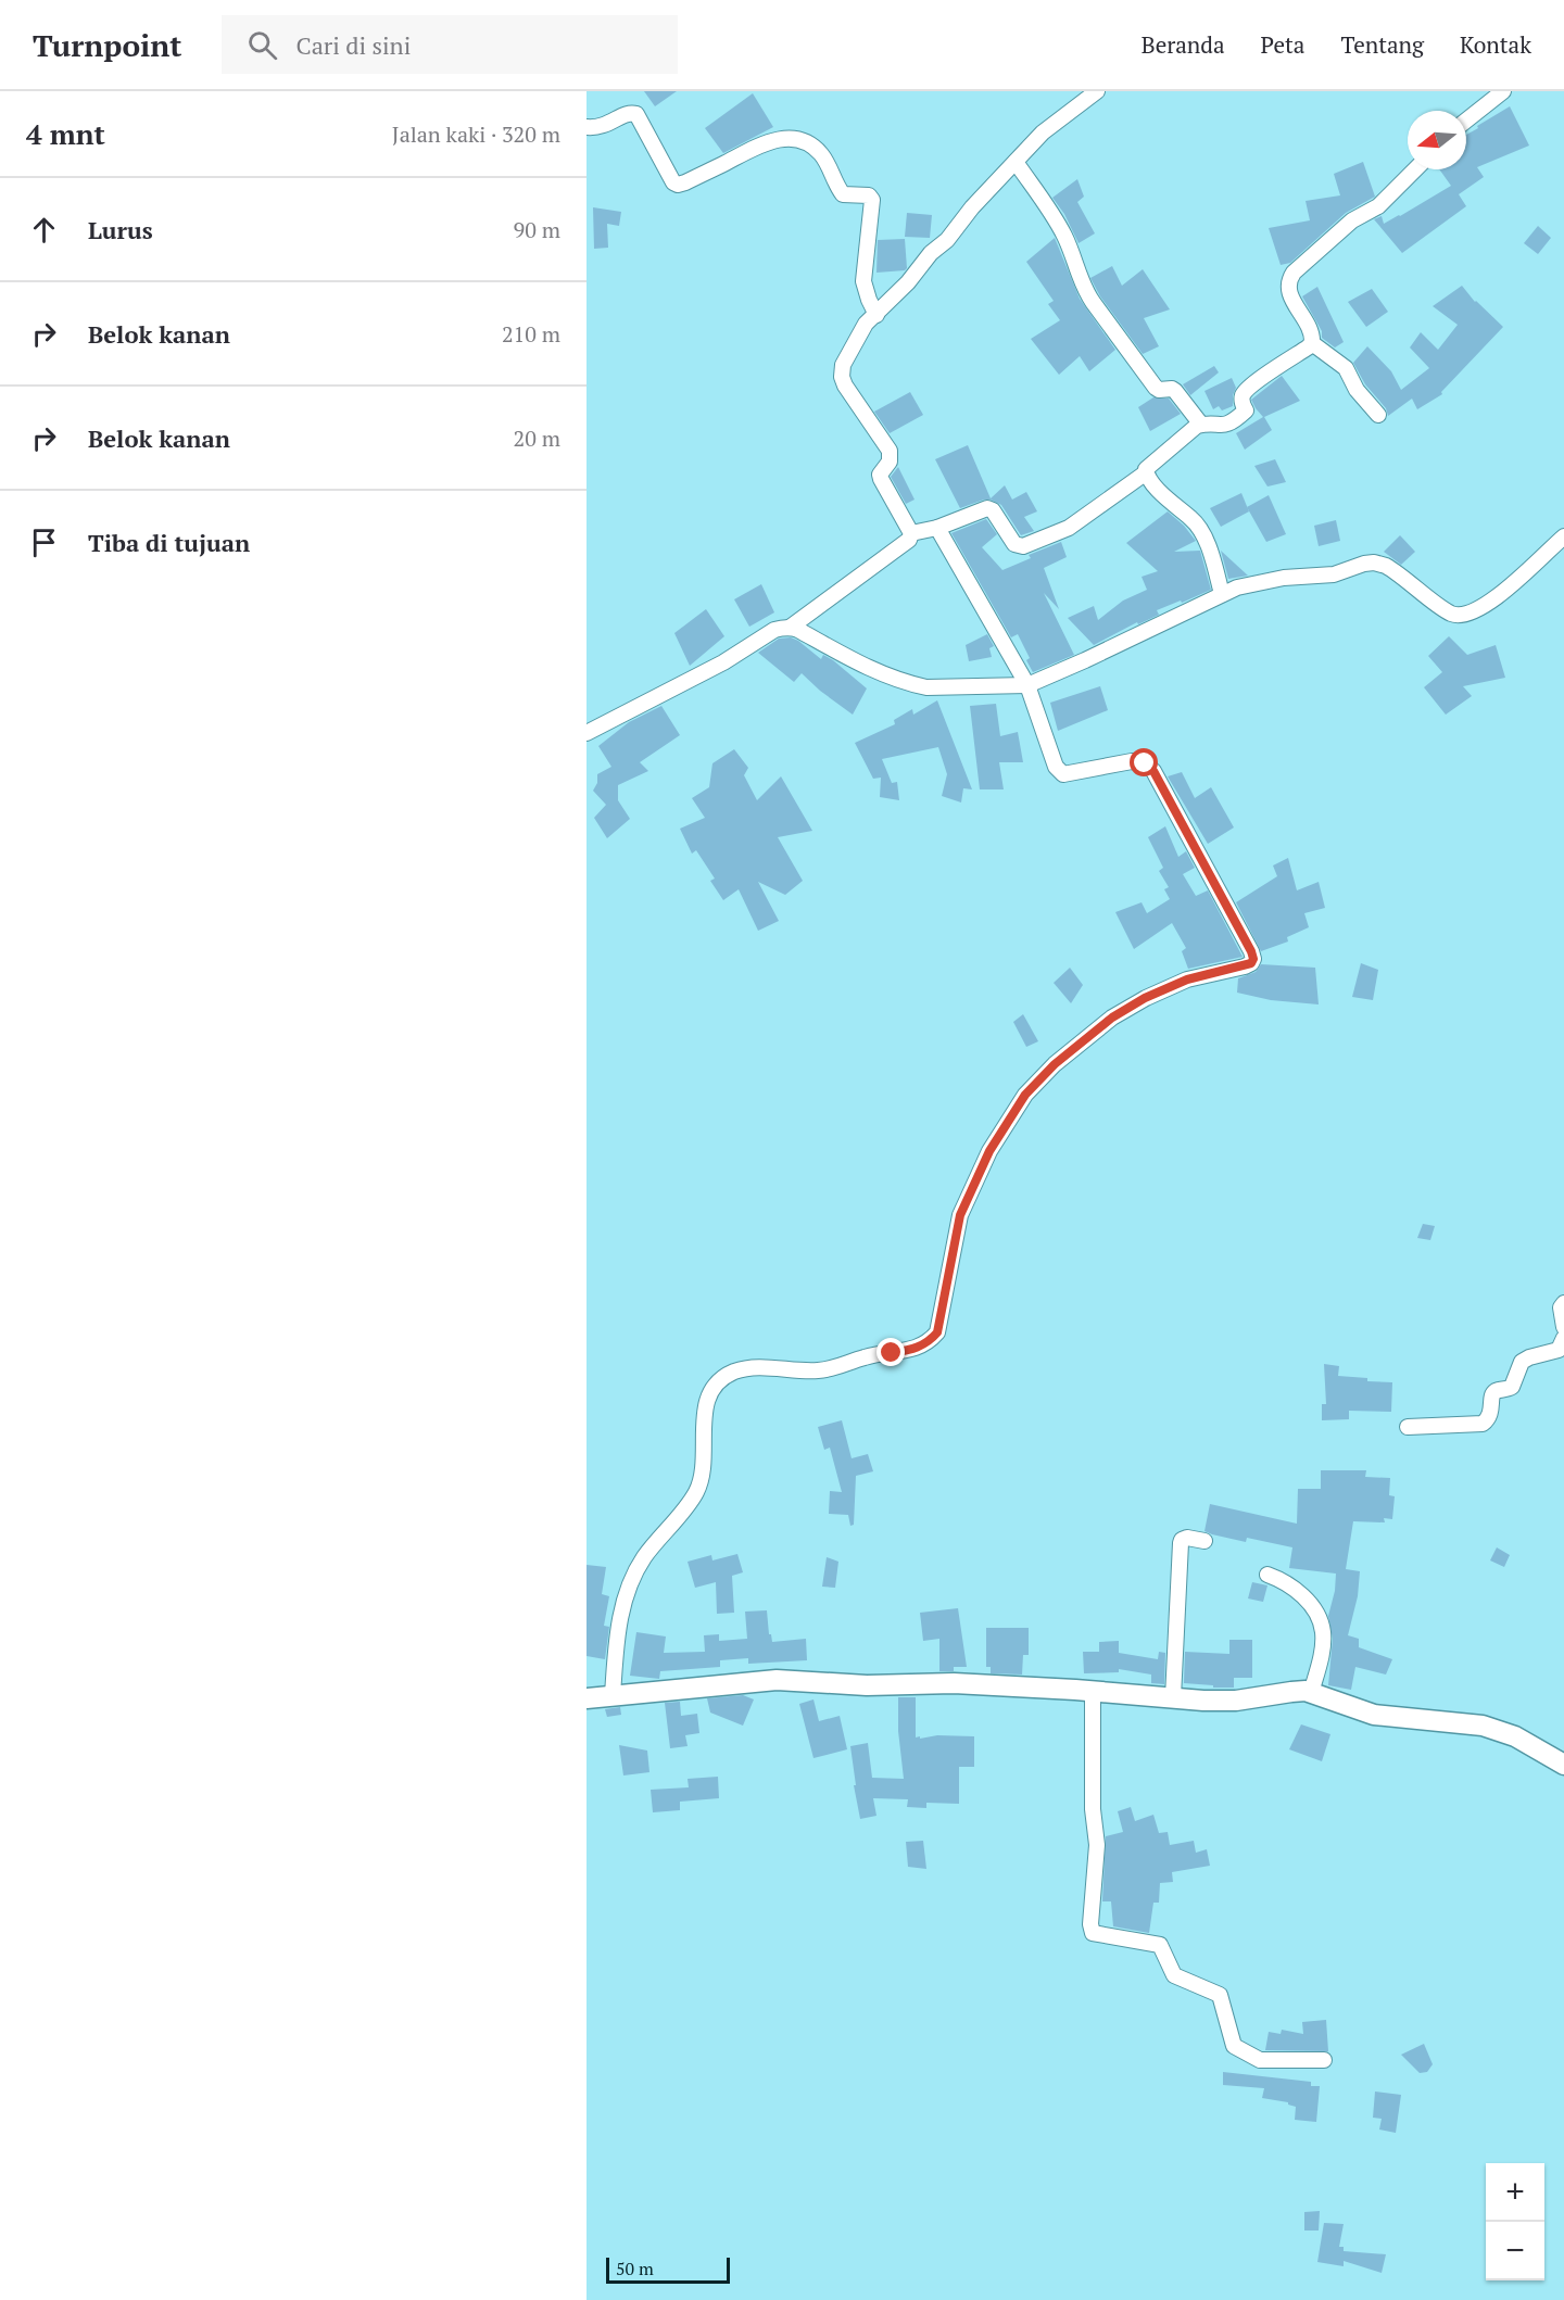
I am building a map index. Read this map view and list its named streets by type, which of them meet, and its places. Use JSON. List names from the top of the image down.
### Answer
{
  "scale_bar": "50 m",
  "north": "left",
  "page": {
    "header": "Turnpoint",
    "search": "Cari di sini",
    "nav": [
      "Beranda",
      "Peta",
      "Tentang",
      "Kontak"
    ],
    "heading": ["4 mnt", "Jalan kaki · 320 m"],
    "list": [
      ["Lurus", "90 m"],
      ["Belok kanan", "210 m"],
      ["Belok kanan", "20 m"],
      "Tiba di tujuan"
    ],
    "map_buttons": ["+", "−"],
    "scale": "50 m"
  }
}
